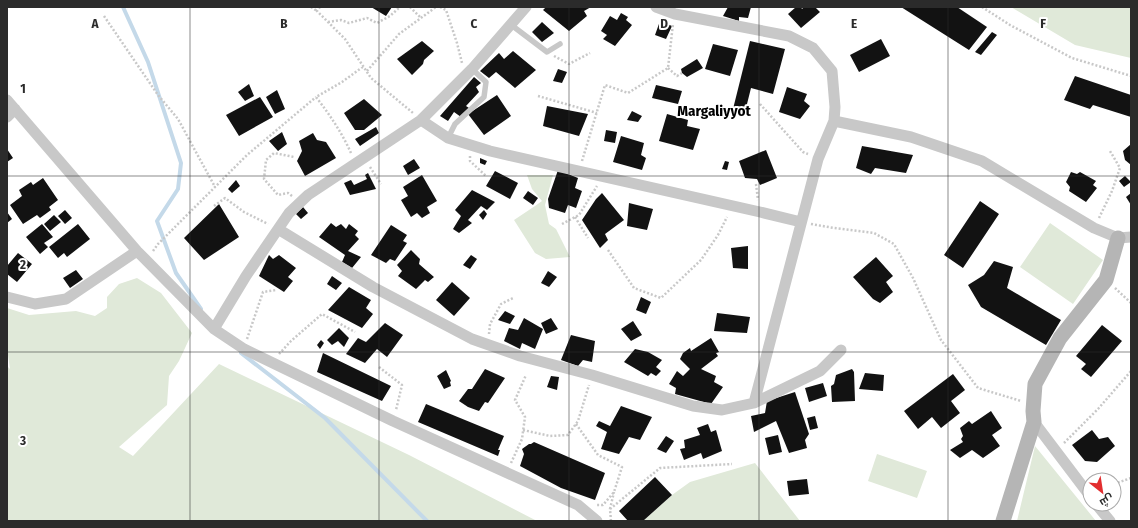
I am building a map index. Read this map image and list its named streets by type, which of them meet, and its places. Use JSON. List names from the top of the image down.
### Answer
{
  "districts": ["Margaliyyot"],
  "north": "bottom right",
  "grid": {
    "columns": [
      "A",
      "B",
      "C",
      "D",
      "E",
      "F"
    ],
    "rows": ["1", "2", "3"]
  }
}
